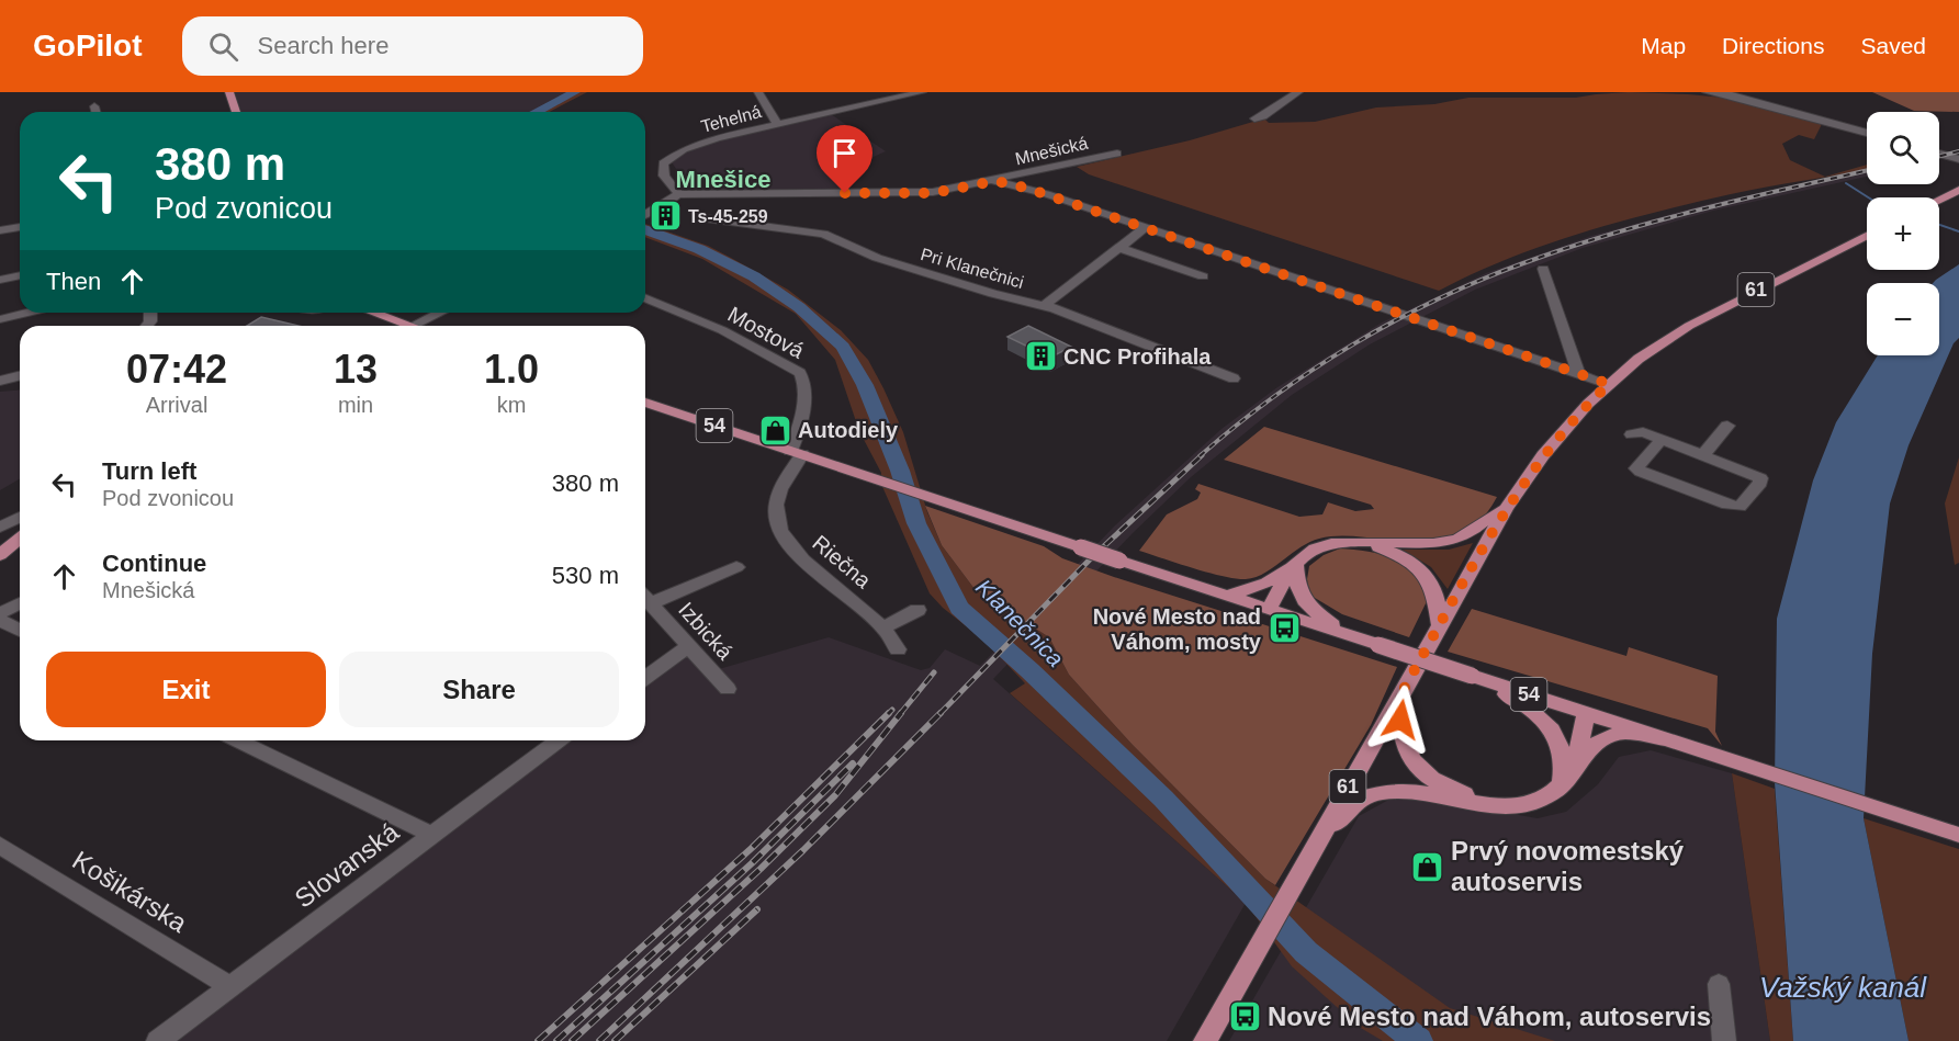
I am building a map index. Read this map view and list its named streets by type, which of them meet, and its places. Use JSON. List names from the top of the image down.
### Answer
{
  "streets": {
    "main road": ["61", "54"],
    "street": [
      "Tehelná",
      "Mnešická",
      "Pri Klanečnici",
      "Mostová",
      "Riečna",
      "Izbická",
      "Slovanská",
      "Košikárska"
    ]
  },
  "crossings": [
    ["Tehelná", "Mnešická"],
    ["Mostová", "54"],
    ["Mostová", "Riečna"],
    ["54", "Riečna"],
    ["Slovanská", "Košikárska"]
  ],
  "districts": ["Mnešice"],
  "water": ["Klanečnica", "Važský kanál"],
  "places": {
    "building": ["Ts-45-259", "CNC Profihala"],
    "shop": ["Autodiely", "Prvý novomestský autoservis"],
    "bus stop": ["Nové Mesto nad Váhom, mosty", "Nové Mesto nad Váhom, autoservis"]
  },
  "page": {
    "header": "GoPilot",
    "search": "Search here",
    "nav": ["Map", "Directions", "Saved"],
    "map_buttons": ["+", "−"],
    "turn": ["380 m", "Pod zvonicou"],
    "then": "Then",
    "eta": [
      "07:42",
      "Arrival",
      "13",
      "min",
      "1.0",
      "km"
    ],
    "list": [
      {
        "name": "Turn left",
        "note": "Pod zvonicou",
        "value": "380 m"
      },
      {
        "name": "Continue",
        "note": "Mnešická",
        "value": "530 m"
      }
    ],
    "buttons": ["Exit", "Share"]
  }
}
